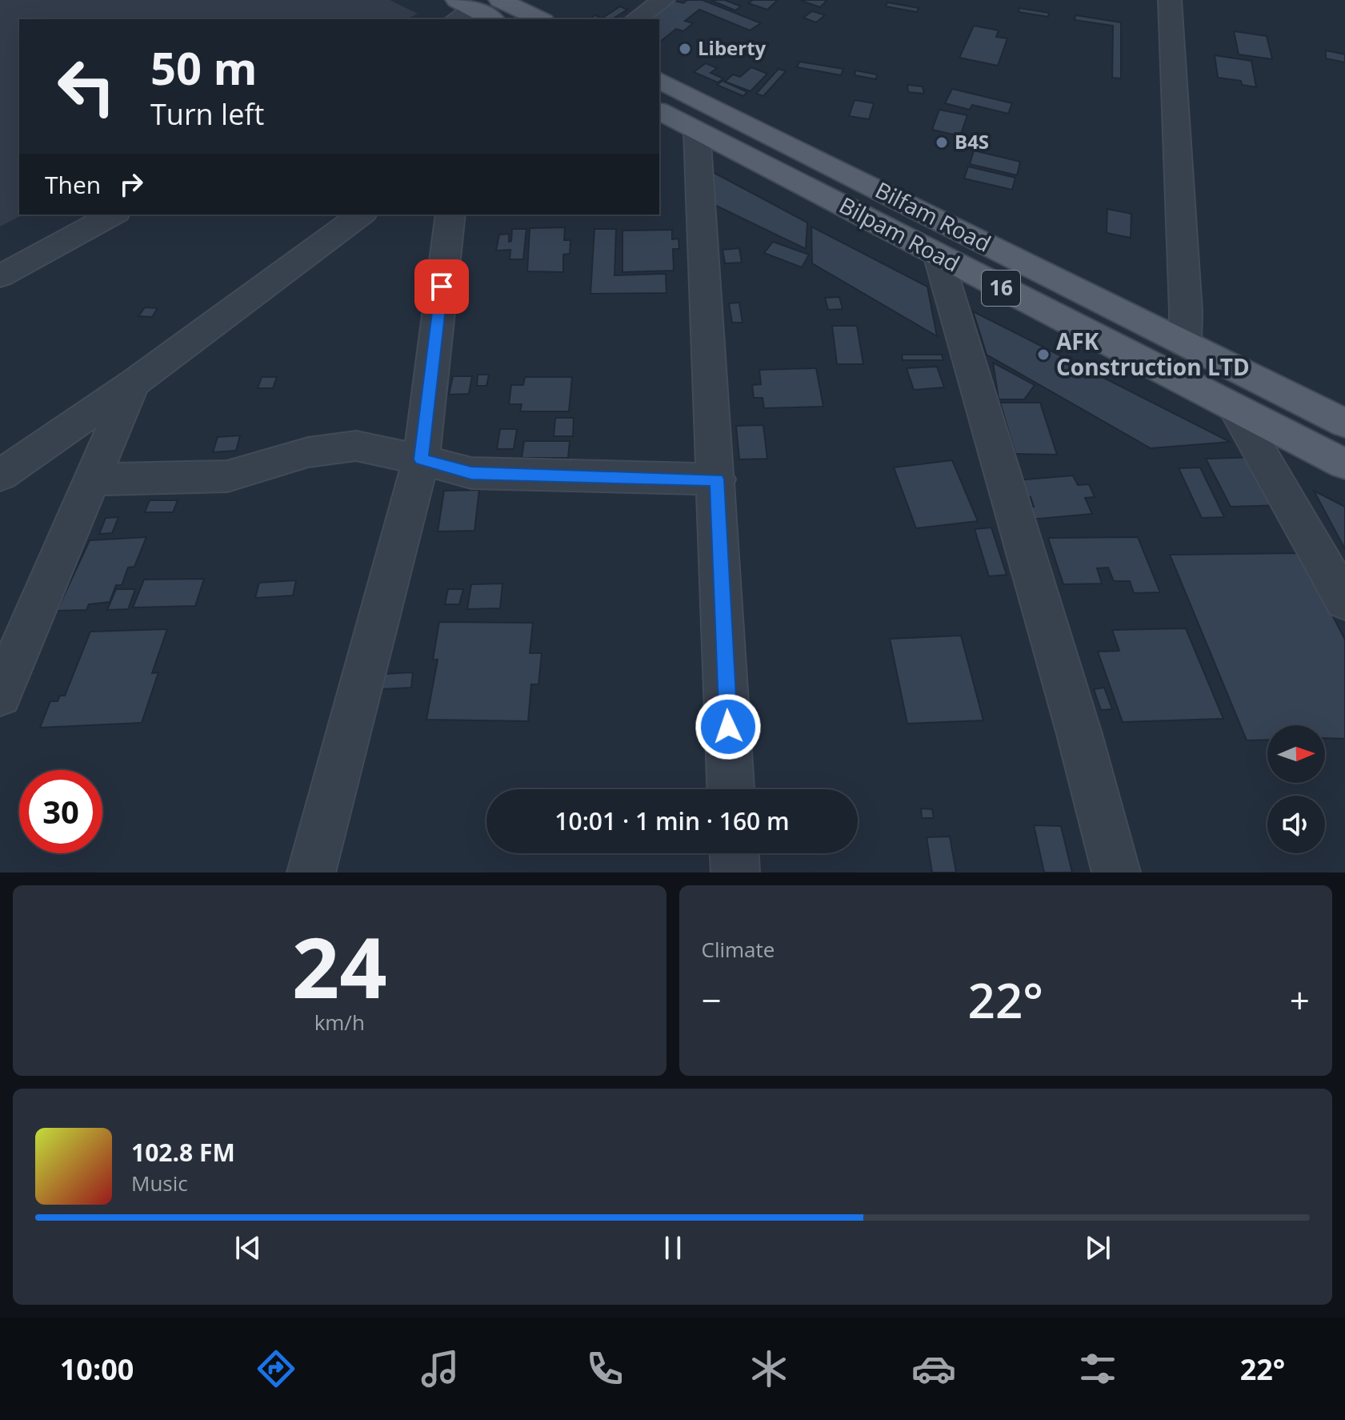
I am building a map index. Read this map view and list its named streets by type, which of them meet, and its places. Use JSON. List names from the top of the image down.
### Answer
{
  "streets": {
    "main road": ["Bilfam Road", "Bilpam Road", "16"]
  },
  "places": ["Liberty", "B4S", "AFK Construction LTD"],
  "north": "right",
  "page": {
    "turn": ["50 m", "Turn left"],
    "then": "Then",
    "limit": "30",
    "trip": "10:01 · 1 min · 160 m",
    "tile": [
      ["24", "km/h"],
      "Climate"
    ],
    "heat": ["−", "22°", "+"],
    "song": ["102.8 FM", "Music"],
    "tabs": ["10:00", "22°"]
  }
}
